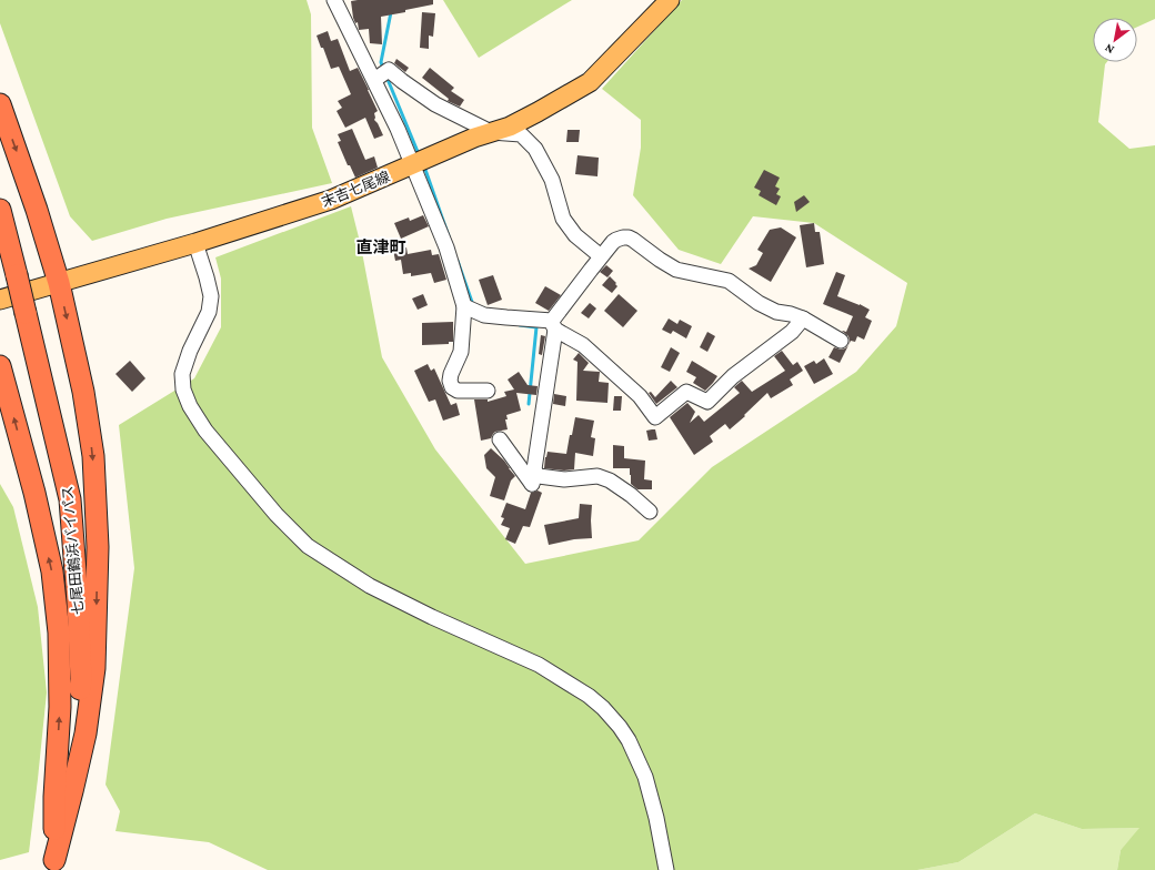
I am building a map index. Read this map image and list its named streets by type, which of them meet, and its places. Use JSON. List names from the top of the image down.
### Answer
{
  "streets": {
    "highway": ["七尾田鶴浜バイパス"],
    "main road": ["末吉七尾線"]
  },
  "districts": ["直津町"],
  "north": "bottom left"
}
